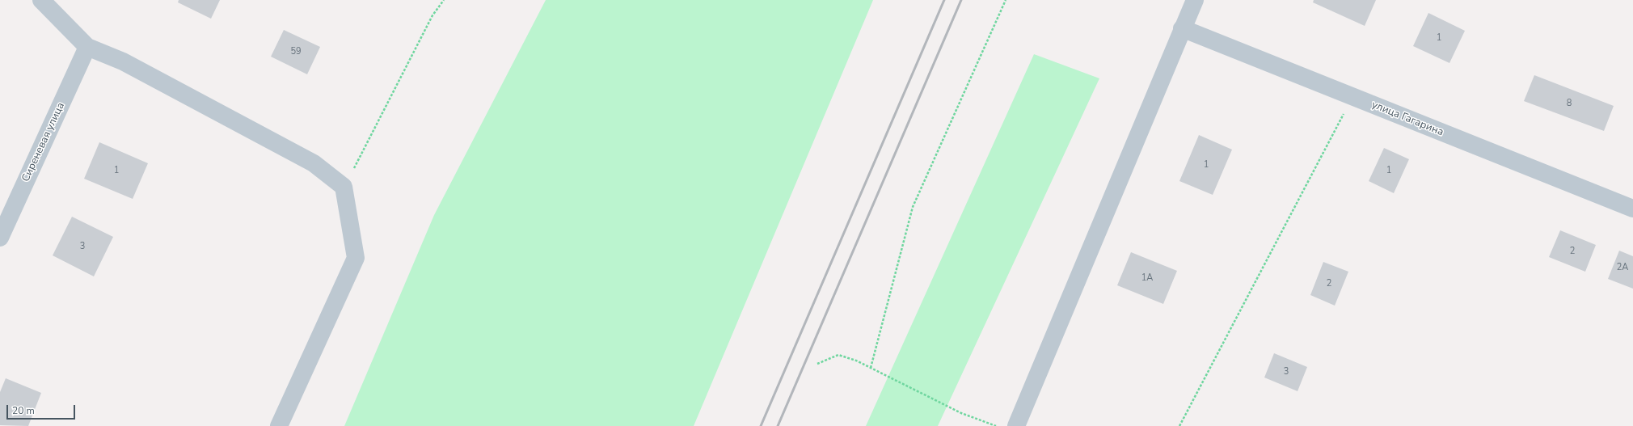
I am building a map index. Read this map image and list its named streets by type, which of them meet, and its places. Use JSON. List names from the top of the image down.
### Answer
{
  "streets": {
    "street": ["улица Гагарина", "Сиреневая улица"]
  },
  "house_numbers": [
    "1",
    "59",
    "8",
    "1",
    "1",
    "1",
    "3",
    "2",
    "2А",
    "1А",
    "2",
    "3"
  ],
  "scale_bar": "20 m"
}
